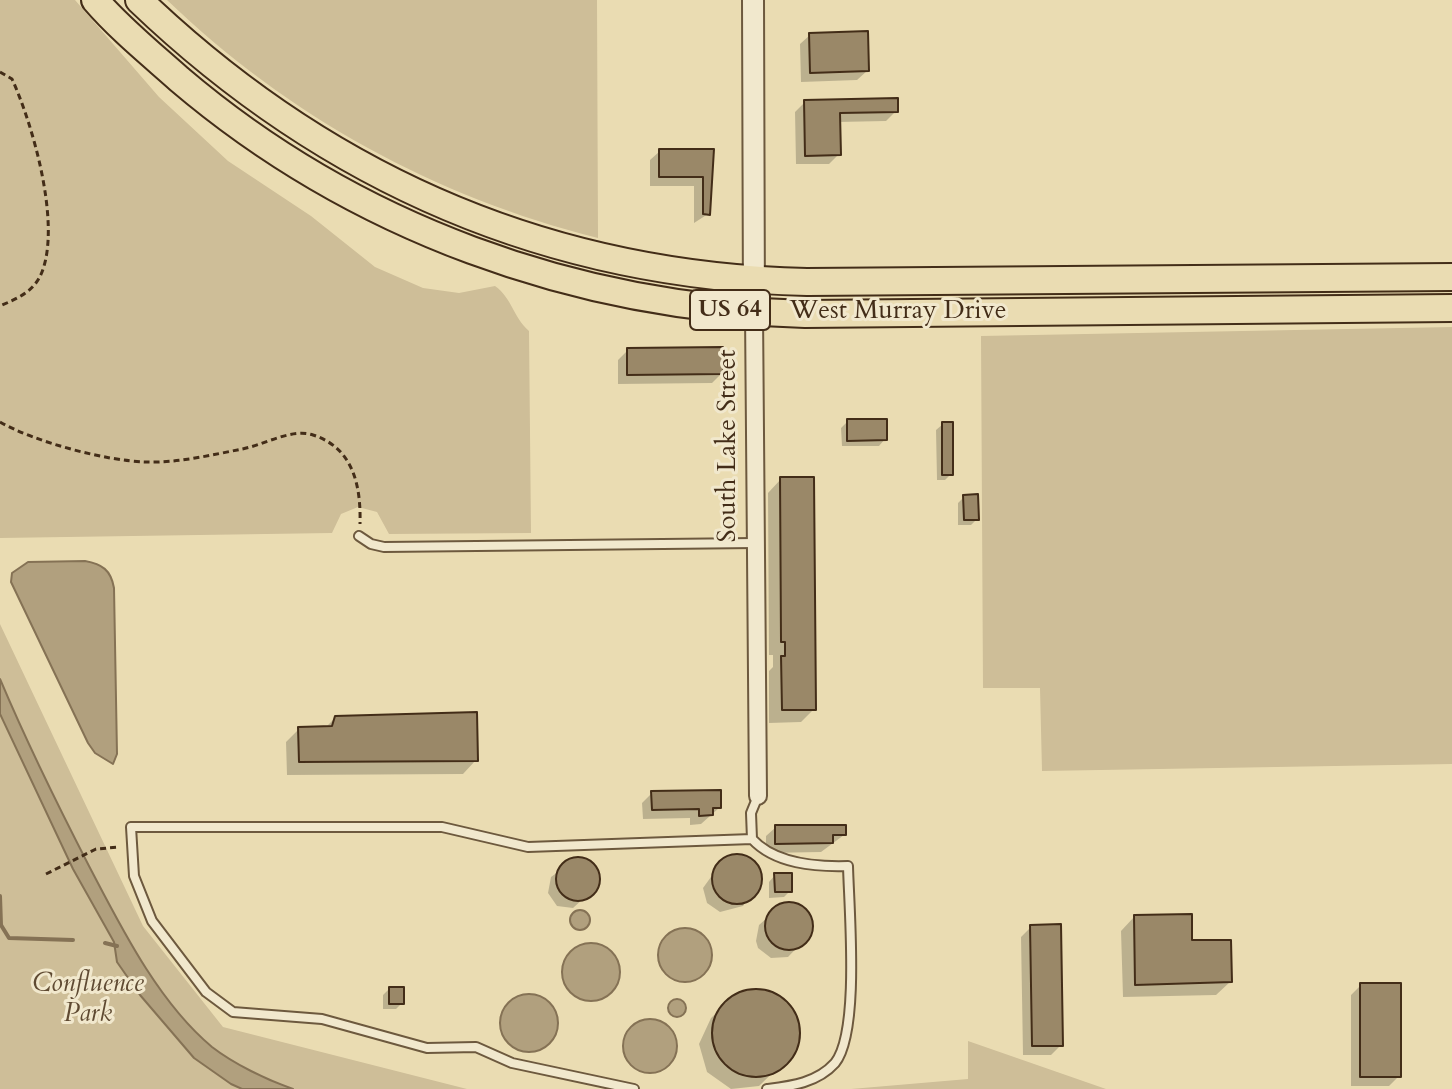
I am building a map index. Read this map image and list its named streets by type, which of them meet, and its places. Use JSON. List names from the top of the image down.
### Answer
{
  "streets": {
    "highway": ["US 64", "West Murray Drive"],
    "street": ["South Lake Street"]
  },
  "crossings": [
    ["West Murray Drive", "South Lake Street"]
  ],
  "parks": ["Confluence Park"]
}
